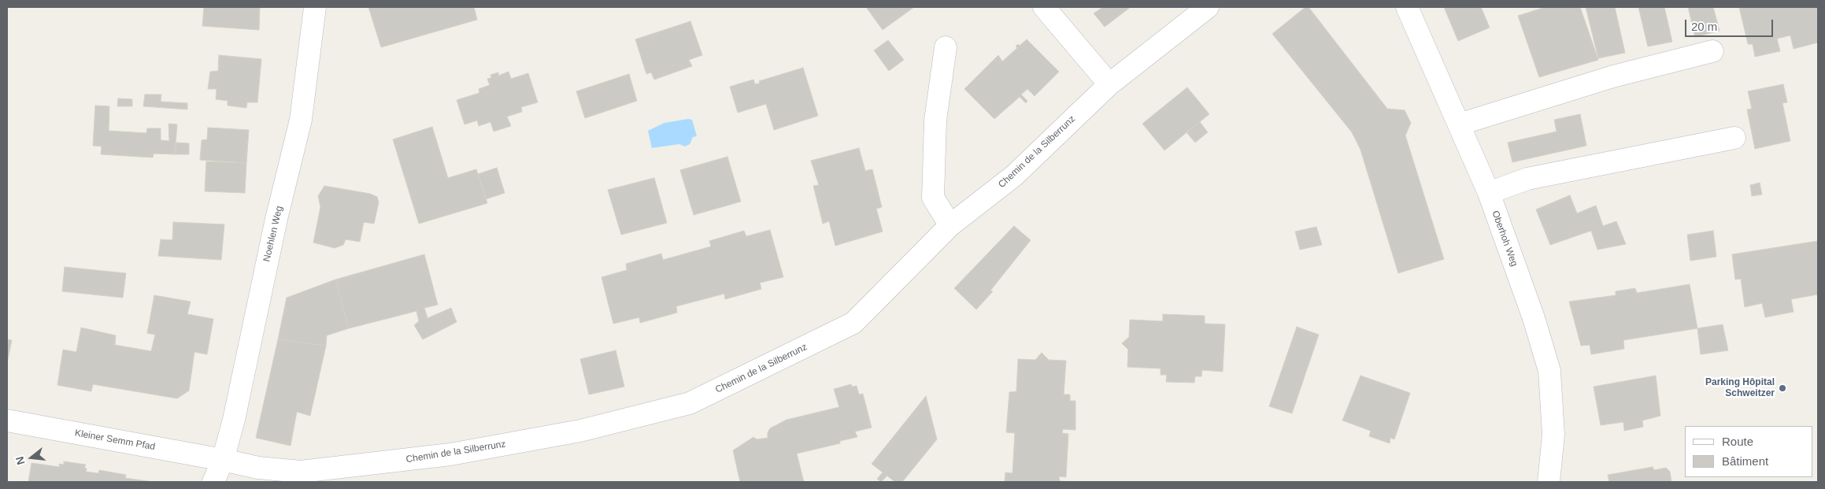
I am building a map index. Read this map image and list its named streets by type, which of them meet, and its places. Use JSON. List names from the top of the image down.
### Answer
{
  "streets": {
    "street": [
      "Chemin de la Silberrunz",
      "Noehlen Weg",
      "Oberhoh Weg",
      "Kleiner Semm Pfad"
    ]
  },
  "crossings": [
    ["Chemin de la Silberrunz", "Noehlen Weg"],
    ["Chemin de la Silberrunz", "Kleiner Semm Pfad"],
    ["Noehlen Weg", "Kleiner Semm Pfad"]
  ],
  "places": ["Parking Hôpital Schweitzer"],
  "legend": ["Route", "Bâtiment"],
  "scale_bar": "20 m",
  "north": "left"
}
